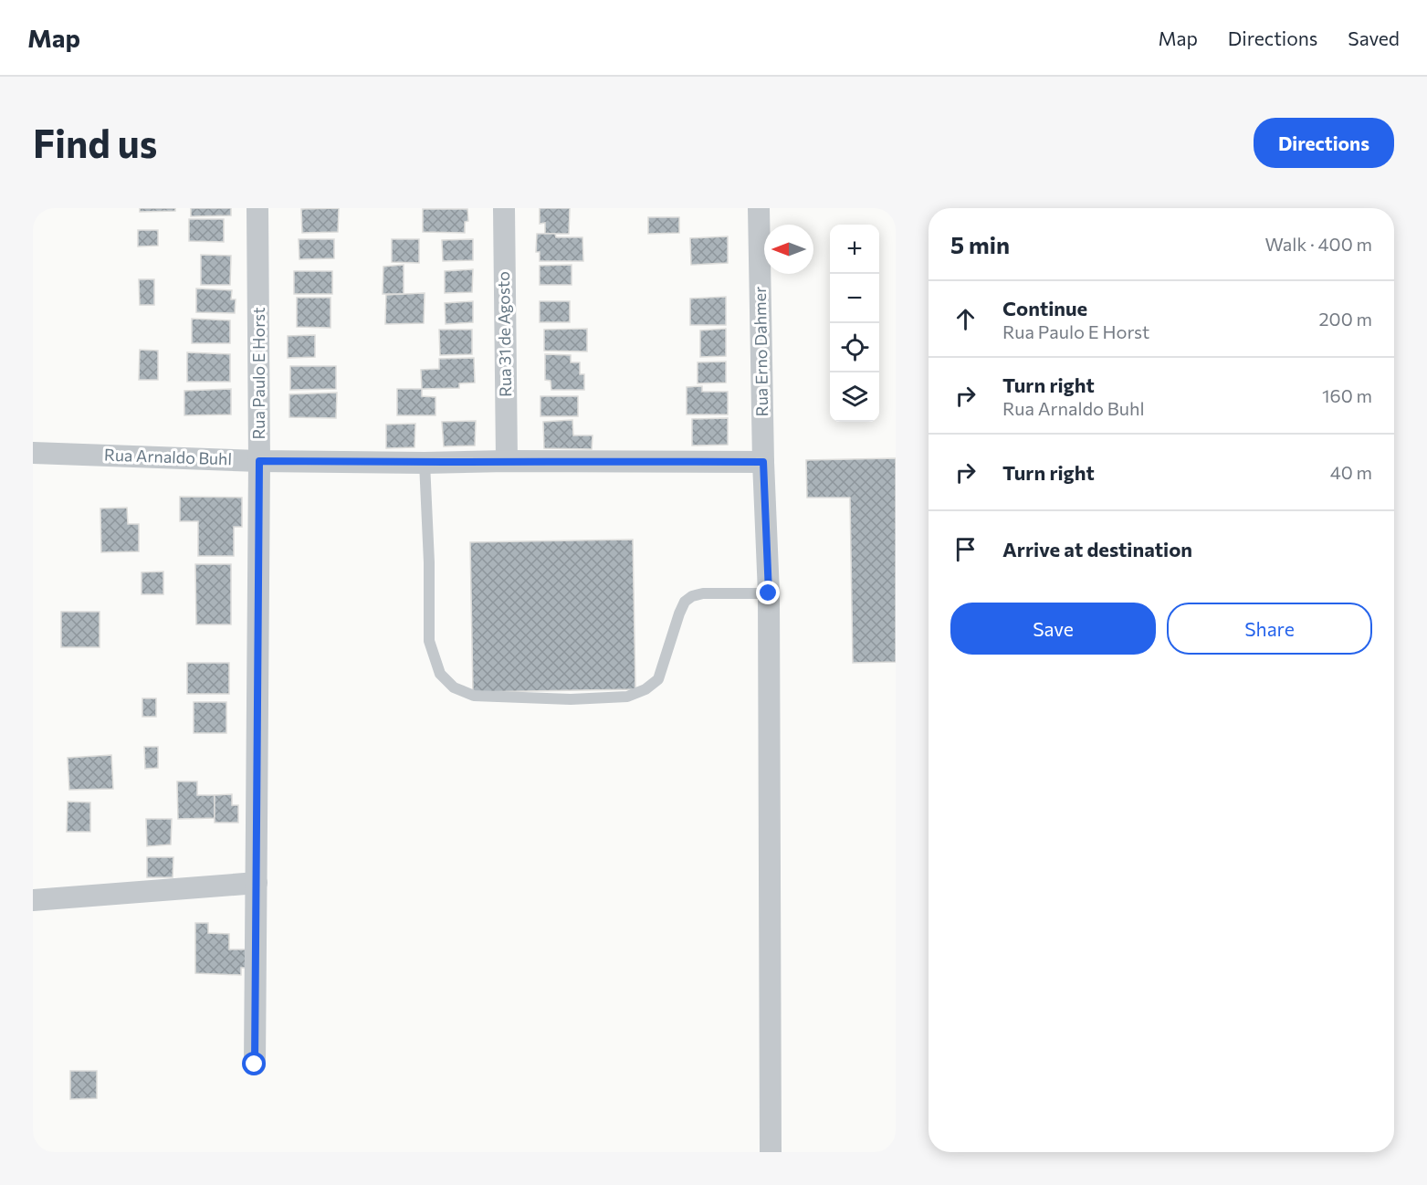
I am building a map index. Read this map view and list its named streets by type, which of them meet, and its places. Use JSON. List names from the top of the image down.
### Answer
{
  "streets": {
    "street": [
      "Rua 31 de Agosto",
      "Rua Erno Dahmer",
      "Rua Paulo E Horst",
      "Rua Arnaldo Buhl"
    ]
  },
  "crossings": [
    ["Rua 31 de Agosto", "Rua Arnaldo Buhl"],
    ["Rua Erno Dahmer", "Rua Arnaldo Buhl"],
    ["Rua Paulo E Horst", "Rua Arnaldo Buhl"]
  ],
  "north": "left",
  "page": {
    "header": "Map",
    "nav": ["Map", "Directions", "Saved"],
    "buttons": [
      "Directions",
      ["Save", "Share"]
    ],
    "title": "Find us",
    "heading": ["5 min", "Walk · 400 m"],
    "map_buttons": ["+", "−"],
    "list": [
      ["Continue", "Rua Paulo E Horst", "200 m"],
      ["Turn right", "Rua Arnaldo Buhl", "160 m"],
      ["Turn right", "40 m"],
      "Arrive at destination"
    ]
  }
}
